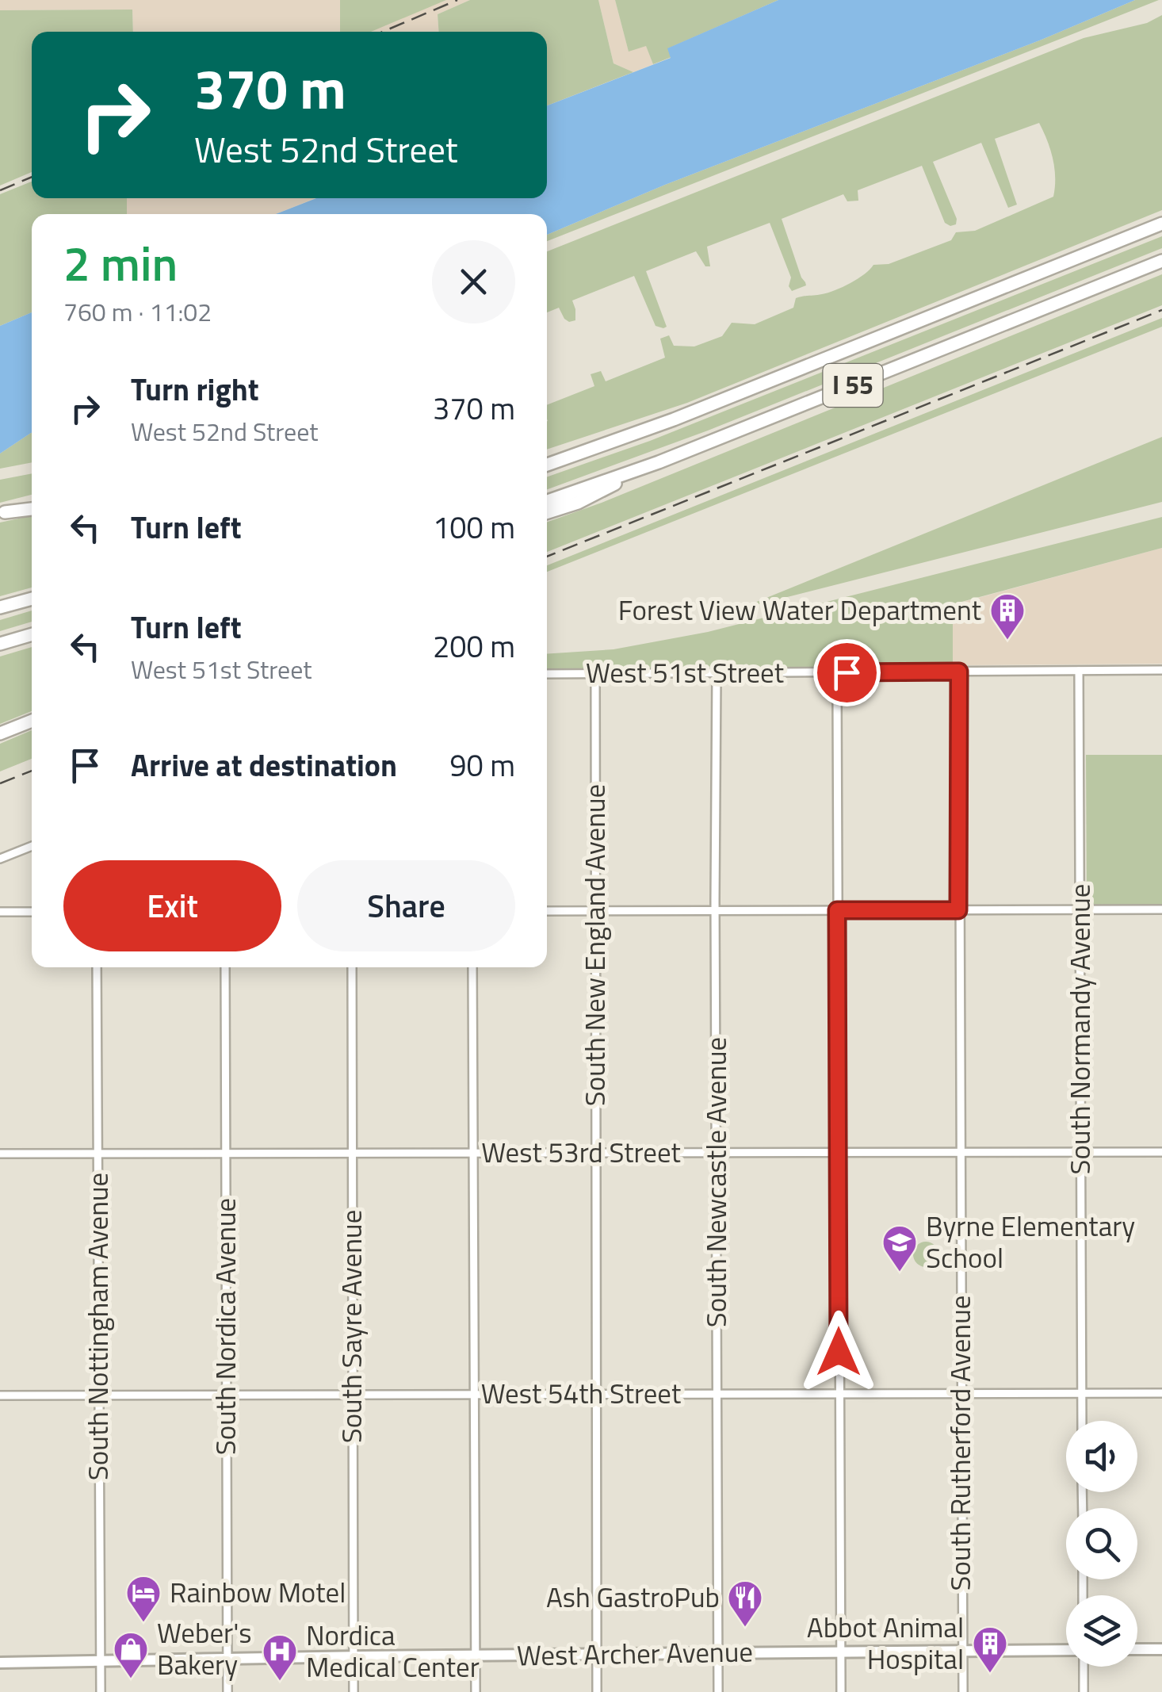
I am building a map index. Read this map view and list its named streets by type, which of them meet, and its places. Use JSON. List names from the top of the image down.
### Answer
{
  "streets": {
    "highway": ["I 55"],
    "main road": ["West Archer Avenue"],
    "street": [
      "West 51st Street",
      "South New England Avenue",
      "South Normandy Avenue",
      "West 53rd Street",
      "South Newcastle Avenue",
      "South Nottingham Avenue",
      "South Nordica Avenue",
      "South Sayre Avenue",
      "West 54th Street",
      "South Rutherford Avenue"
    ]
  },
  "crossings": [
    ["West 51st Street", "South New England Avenue"],
    ["West 51st Street", "South Normandy Avenue"],
    ["West 51st Street", "South Newcastle Avenue"],
    ["West 51st Street", "South Rutherford Avenue"],
    ["South New England Avenue", "West 53rd Street"],
    ["South New England Avenue", "West 54th Street"],
    ["South New England Avenue", "West Archer Avenue"],
    ["South Normandy Avenue", "West 53rd Street"],
    ["South Normandy Avenue", "West 54th Street"],
    ["West 53rd Street", "South Newcastle Avenue"],
    ["West 53rd Street", "South Nottingham Avenue"],
    ["West 53rd Street", "South Nordica Avenue"],
    ["West 53rd Street", "South Sayre Avenue"],
    ["West 53rd Street", "South Rutherford Avenue"],
    ["South Newcastle Avenue", "West 54th Street"],
    ["South Newcastle Avenue", "West Archer Avenue"],
    ["South Nottingham Avenue", "West 54th Street"],
    ["South Nottingham Avenue", "West Archer Avenue"],
    ["South Nordica Avenue", "West 54th Street"],
    ["South Nordica Avenue", "West Archer Avenue"],
    ["South Sayre Avenue", "West 54th Street"],
    ["South Sayre Avenue", "West Archer Avenue"],
    ["West 54th Street", "South Rutherford Avenue"],
    ["South Rutherford Avenue", "West Archer Avenue"]
  ],
  "places": {
    "building": ["Forest View Water Department", "Abbot Animal Hospital"],
    "school or university": ["Byrne Elementary School"],
    "hotel": ["Rainbow Motel"],
    "restaurant": ["Ash GastroPub"],
    "shop": ["Weber's Bakery"],
    "hospital": ["Nordica Medical Center"]
  },
  "page": {
    "turn": ["370 m", "West 52nd Street"],
    "heading": ["2 min", "760 m · 11:02"],
    "list": [
      {
        "name": "Turn right",
        "note": "West 52nd Street",
        "value": "370 m"
      },
      {
        "name": "Turn left",
        "value": "100 m"
      },
      {
        "name": "Turn left",
        "note": "West 51st Street",
        "value": "200 m"
      },
      {
        "name": "Arrive at destination",
        "value": "90 m"
      }
    ],
    "buttons": ["Exit", "Share"]
  }
}
